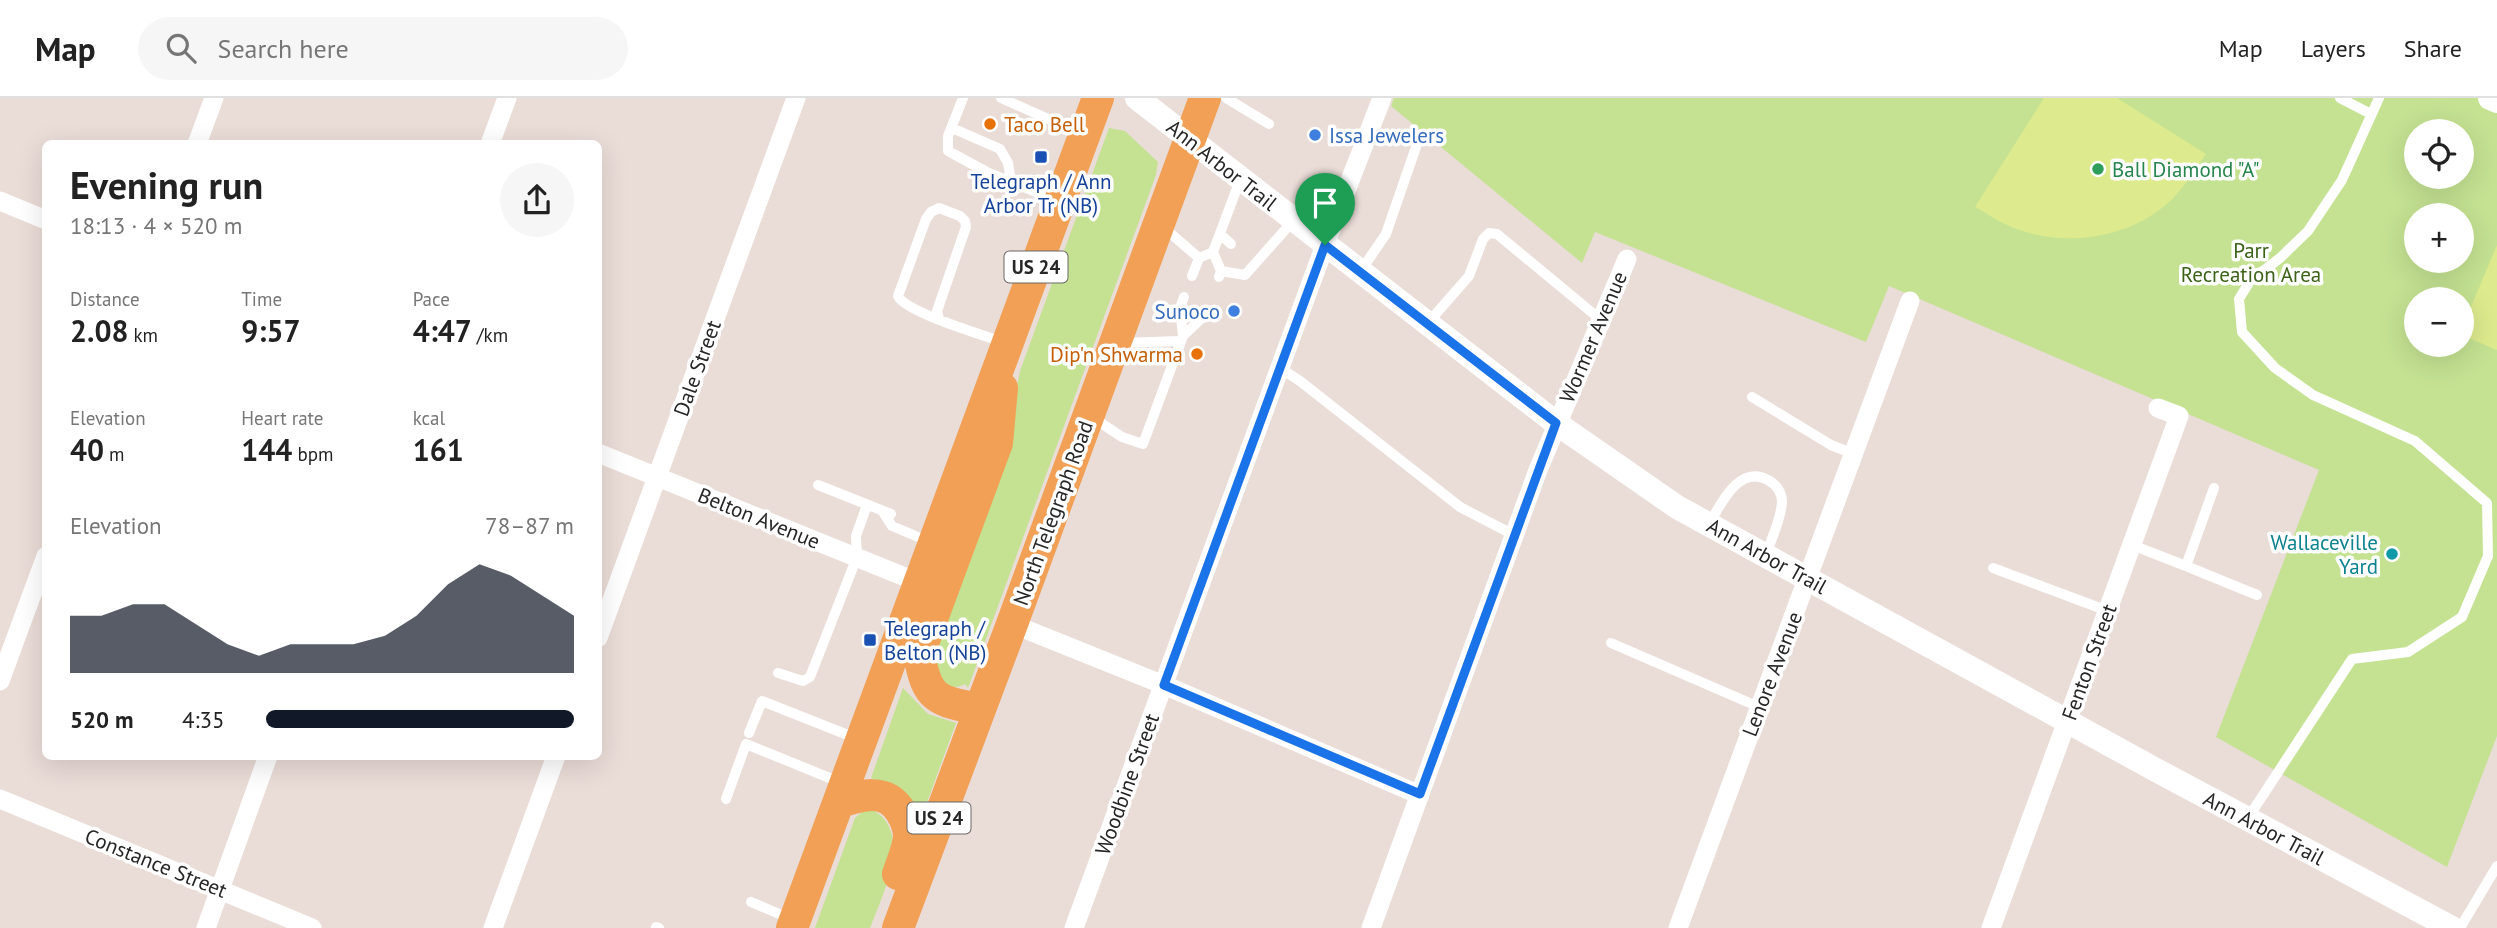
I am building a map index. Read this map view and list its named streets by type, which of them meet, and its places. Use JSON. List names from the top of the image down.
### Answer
{
  "streets": {
    "main road": ["US 24", "North Telegraph Road"],
    "street": [
      "Ann Arbor Trail",
      "Wormer Avenue",
      "Dale Street",
      "Belton Avenue",
      "Fenton Street",
      "Lenore Avenue",
      "Woodbine Street",
      "Constance Street"
    ]
  },
  "crossings": [
    ["Ann Arbor Trail", "Wormer Avenue"],
    ["Ann Arbor Trail", "North Telegraph Road"],
    ["Ann Arbor Trail", "Fenton Street"],
    ["Ann Arbor Trail", "Lenore Avenue"],
    ["Ann Arbor Trail", "Woodbine Street"],
    ["US 24", "Belton Avenue"],
    ["Dale Street", "Belton Avenue"]
  ],
  "parks": ["Parr Recreation Area"],
  "places": {
    "other": [
      "Taco Bell",
      "Issa Jewelers",
      "Ball Diamond \"A\"",
      "Sunoco",
      "Dip'n Shwarma",
      "Wallaceville Yard"
    ],
    "transit": ["Telegraph / Ann Arbor Tr (NB)", "Telegraph / Belton (NB)"]
  },
  "page": {
    "header": "Map",
    "search": "Search here",
    "nav": ["Map", "Layers", "Share"],
    "map_buttons": ["+", "−"],
    "heading": ["Evening run", "18:13 · 4 × 520 m"],
    "stats": [
      ["Distance", "2.08 km"],
      ["Time", "9:57"],
      ["Pace", "4:47 /km"],
      ["Elevation", "40 m"],
      ["Heart rate", "144 bpm"],
      ["kcal", "161"]
    ],
    "chart": ["Elevation", "78–87 m"],
    "list": [
      {
        "name": "520 m",
        "note": "4:35"
      }
    ]
  }
}
